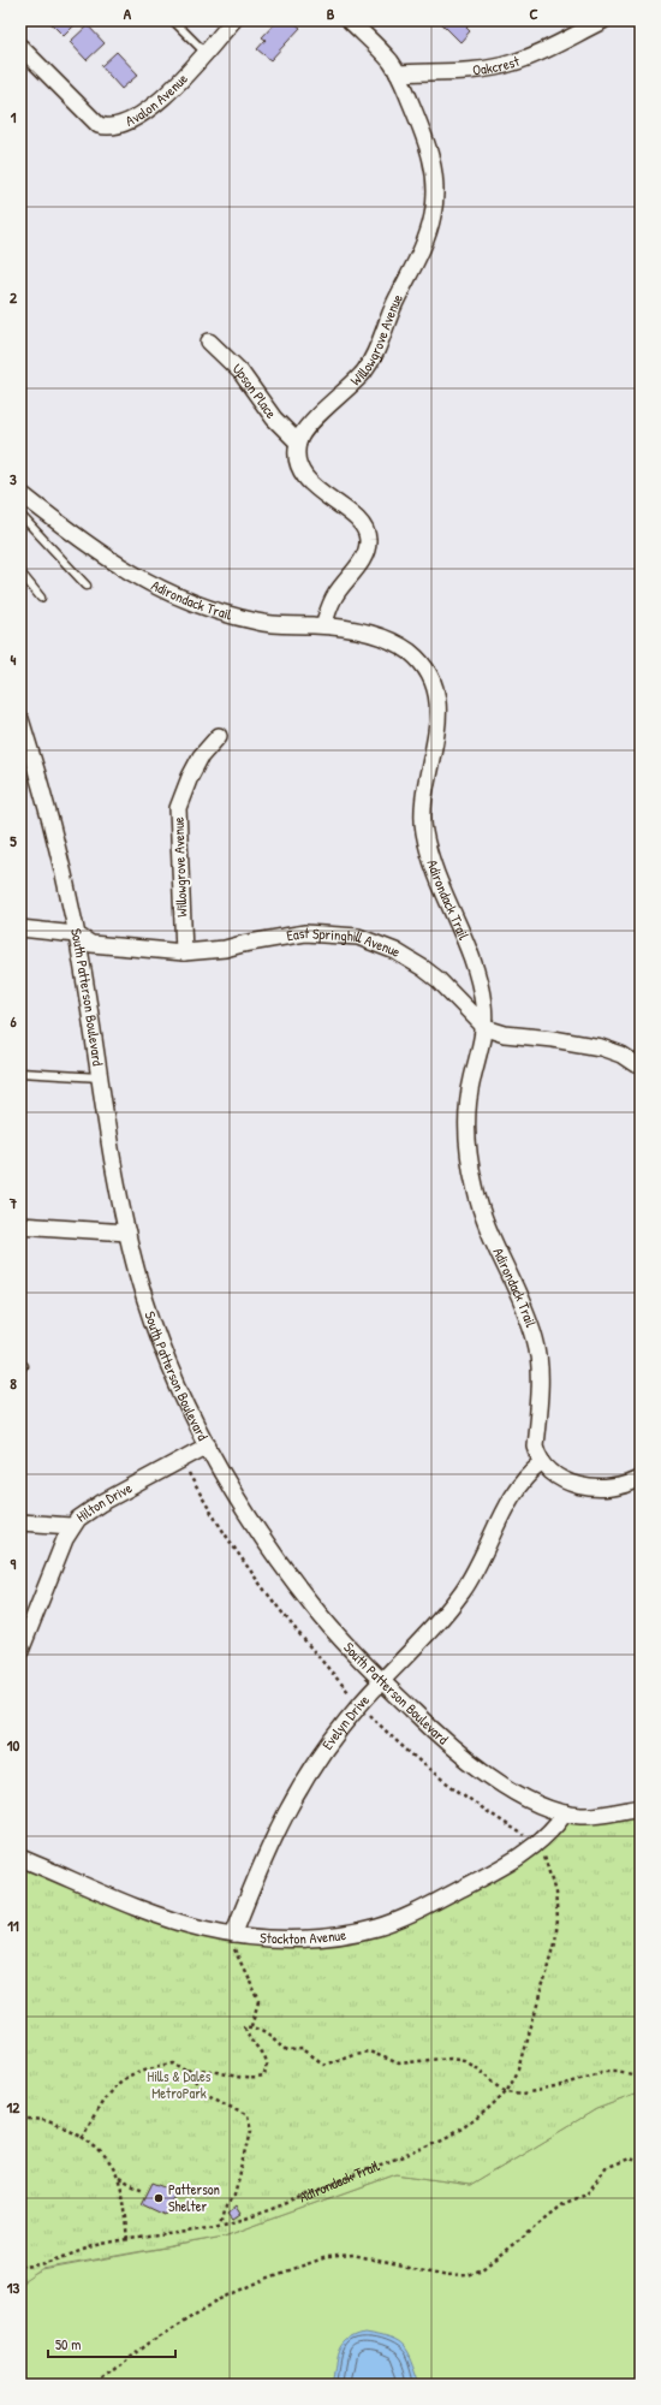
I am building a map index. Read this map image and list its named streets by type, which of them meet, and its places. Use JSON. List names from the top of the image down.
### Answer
{
  "streets": {
    "street": [
      "Oakcrest",
      "Avalon Avenue",
      "Willowgrove Avenue",
      "Upson Place",
      "Adirondack Trail",
      "East Springhill Avenue",
      "South Patterson Boulevard",
      "Hilton Drive",
      "Evelyn Drive",
      "Stockton Avenue"
    ]
  },
  "crossings": [
    ["Oakcrest", "Willowgrove Avenue"],
    ["Willowgrove Avenue", "Upson Place"],
    ["Willowgrove Avenue", "East Springhill Avenue"],
    ["Adirondack Trail", "East Springhill Avenue"],
    ["Adirondack Trail", "Evelyn Drive"],
    ["Adirondack Trail", "Stockton Avenue"],
    ["East Springhill Avenue", "South Patterson Boulevard"],
    ["South Patterson Boulevard", "Hilton Drive"],
    ["South Patterson Boulevard", "Evelyn Drive"],
    ["South Patterson Boulevard", "Stockton Avenue"],
    ["Evelyn Drive", "Stockton Avenue"]
  ],
  "parks": ["Hills & Dales MetroPark"],
  "places": ["Patterson Shelter"],
  "scale_bar": "50 m",
  "grid": {
    "columns": ["A", "B", "C"],
    "rows": [
      "1",
      "2",
      "3",
      "4",
      "5",
      "6",
      "7",
      "8",
      "9",
      "10",
      "11",
      "12",
      "13"
    ]
  }
}
